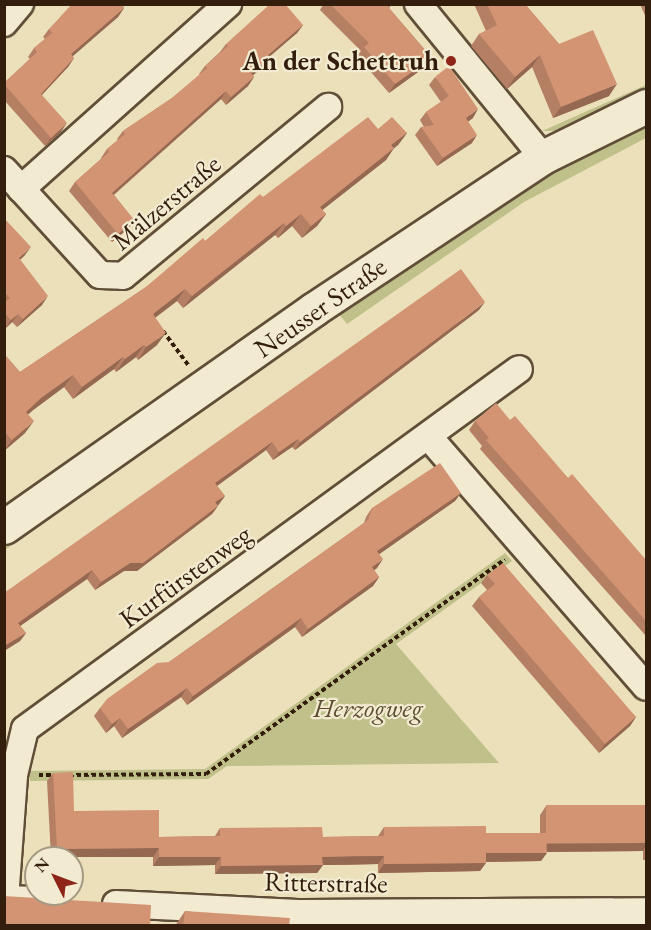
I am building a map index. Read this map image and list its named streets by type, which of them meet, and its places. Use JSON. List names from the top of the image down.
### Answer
{
  "streets": {
    "street": [
      "Mälzerstraße",
      "Neusser Straße",
      "Kurfürstenweg",
      "Ritterstraße"
    ]
  },
  "parks": ["Herzogweg"],
  "places": ["An der Schettruh"],
  "north": "top left"
}
